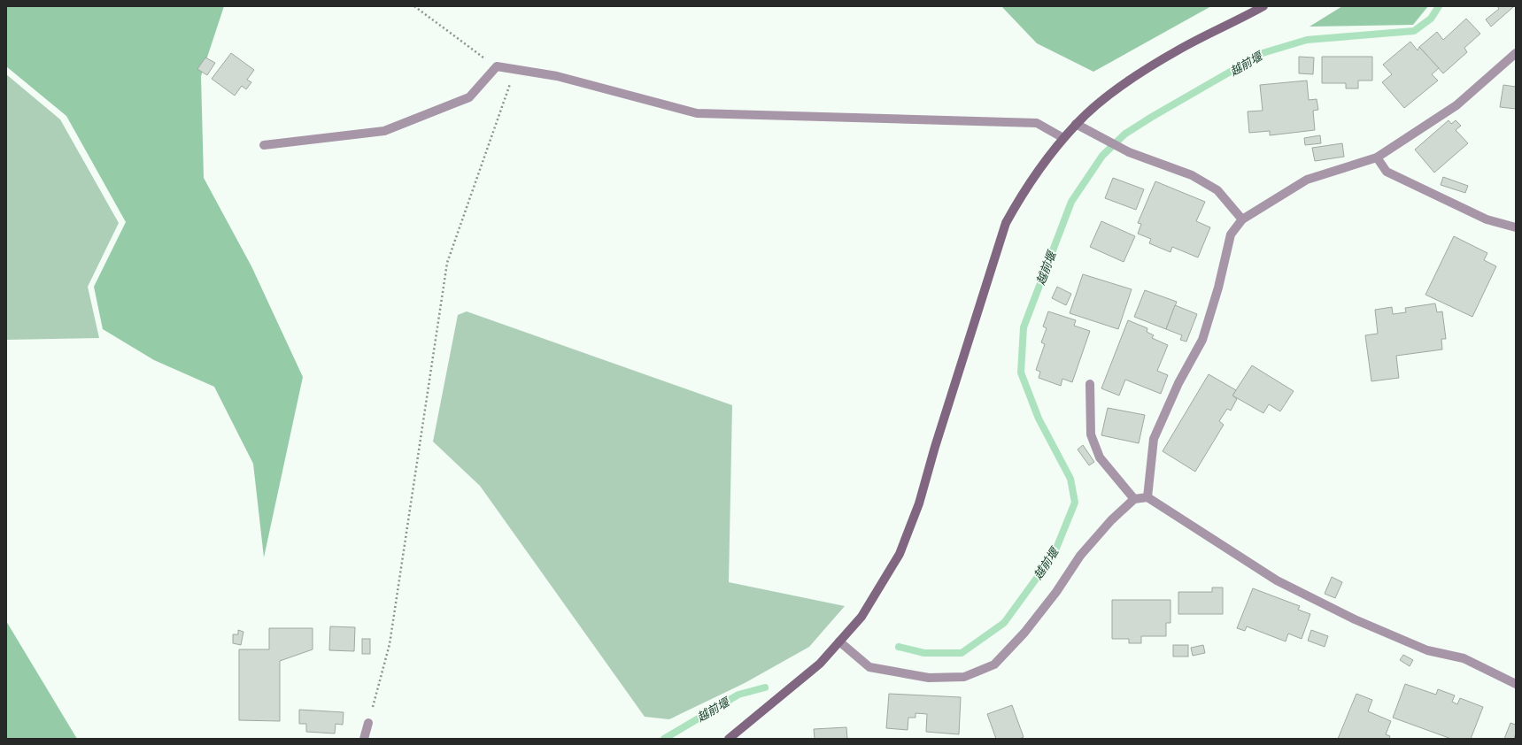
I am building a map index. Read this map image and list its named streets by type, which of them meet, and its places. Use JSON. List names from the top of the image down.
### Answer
{
  "water": ["越前堰"]
}
